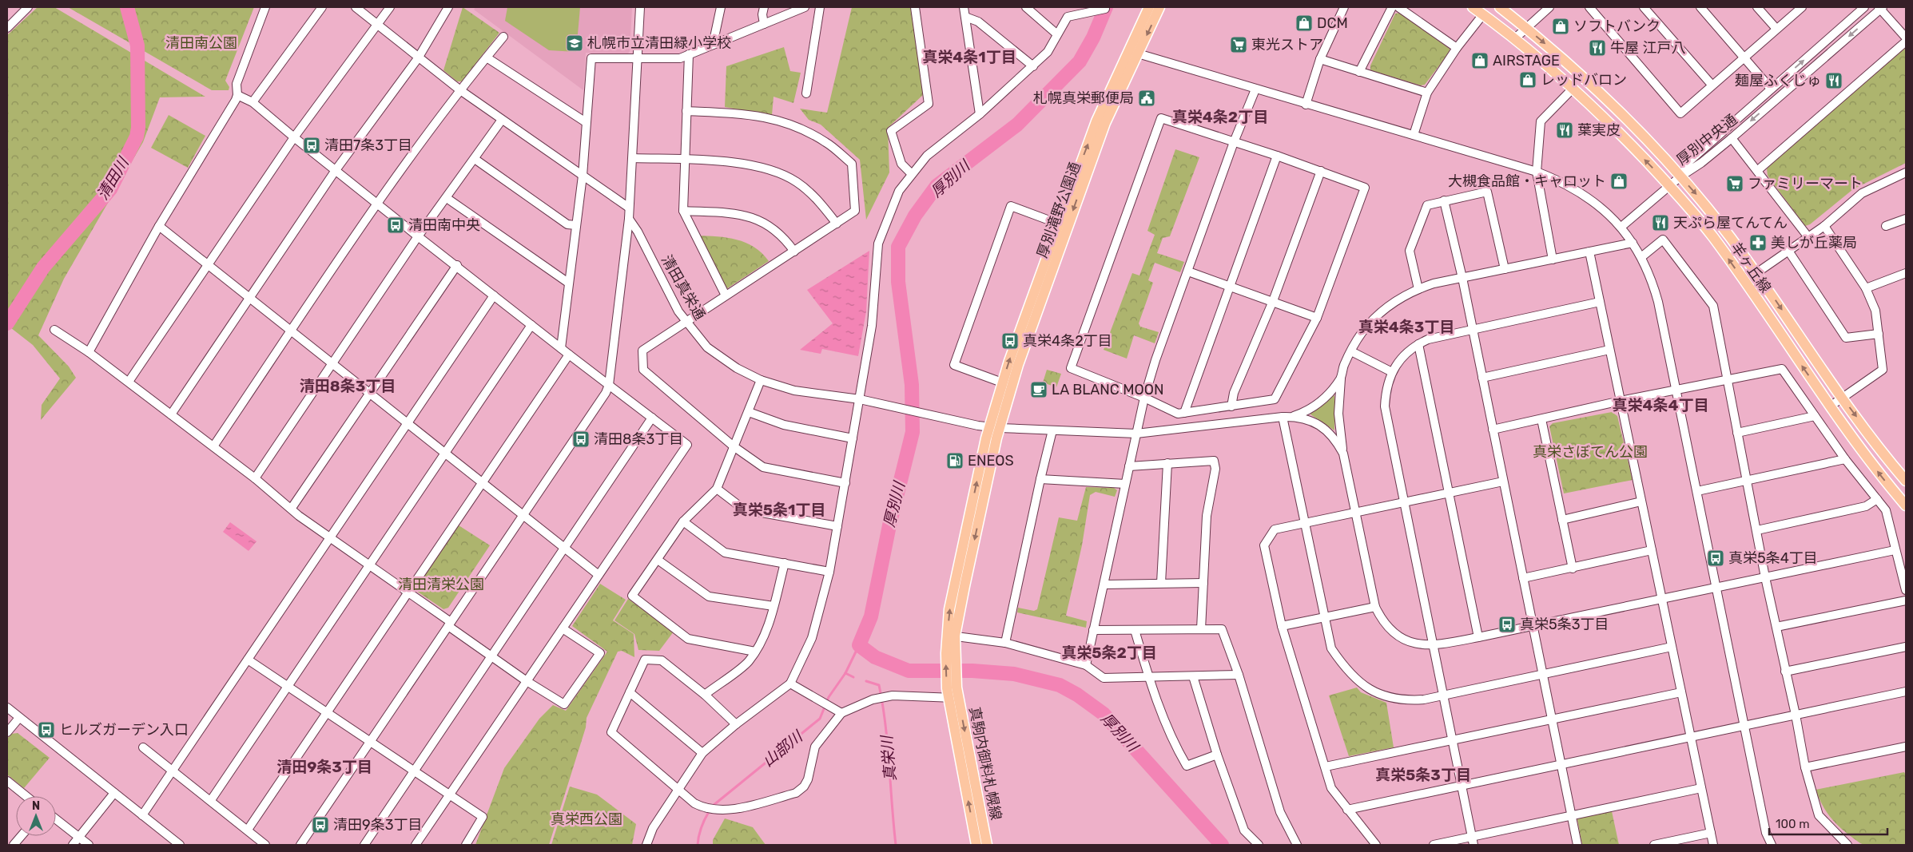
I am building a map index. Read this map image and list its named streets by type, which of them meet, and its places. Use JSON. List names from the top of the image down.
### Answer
{
  "streets": {
    "main road": ["厚別滝野公園通", "羊ヶ丘線", "真駒内御料札幌線"],
    "street": ["厚別中央通", "清田真栄通"]
  },
  "crossings": [
    ["厚別中央通", "羊ヶ丘線"],
    ["厚別滝野公園通", "清田真栄通"]
  ],
  "districts": [
    "真栄4条1丁目",
    "真栄4条2丁目",
    "真栄4条3丁目",
    "清田8条3丁目",
    "真栄4条4丁目",
    "真栄5条1丁目",
    "真栄5条2丁目",
    "清田9条3丁目",
    "真栄5条3丁目"
  ],
  "water": [
    "清田川",
    "厚別川",
    "山部川",
    "真栄川"
  ],
  "parks": [
    "清田南公園",
    "真栄さぼてん公園",
    "清田清栄公園",
    "真栄西公園"
  ],
  "places": {
    "shop": [
      "DCM",
      "ソフトバンク",
      "AIRSTAGE",
      "レッドバロン",
      "大槻食品館・キャロット"
    ],
    "school or university": ["札幌市立清田緑小学校"],
    "supermarket": ["東光ストア", "ファミリーマート"],
    "restaurant": [
      "牛屋 江戸八",
      "麺屋ふくじゅ",
      "葉実皮",
      "天ぷら屋てんてん"
    ],
    "public building": ["札幌真栄郵便局"],
    "bus stop": [
      "清田7条3丁目",
      "清田南中央",
      "真栄4条2丁目",
      "清田8条3丁目",
      "真栄5条4丁目",
      "真栄5条3丁目",
      "ヒルズガーデン入口",
      "清田9条3丁目"
    ],
    "pharmacy": ["美しが丘薬局"],
    "cafe": ["LA BLANC MOON"],
    "fuel station": ["ENEOS"]
  },
  "scale_bar": "100 m",
  "north": "top"
}
